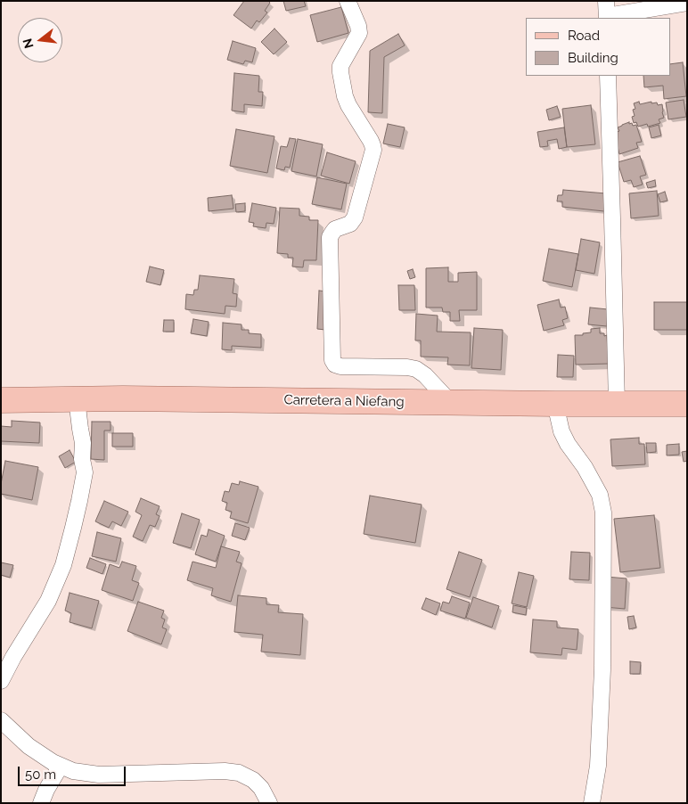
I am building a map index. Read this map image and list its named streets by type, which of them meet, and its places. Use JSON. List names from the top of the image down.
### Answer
{
  "streets": {
    "main road": ["Carretera a Niefang"]
  },
  "legend": ["Road", "Building"],
  "scale_bar": "50 m",
  "north": "left"
}
